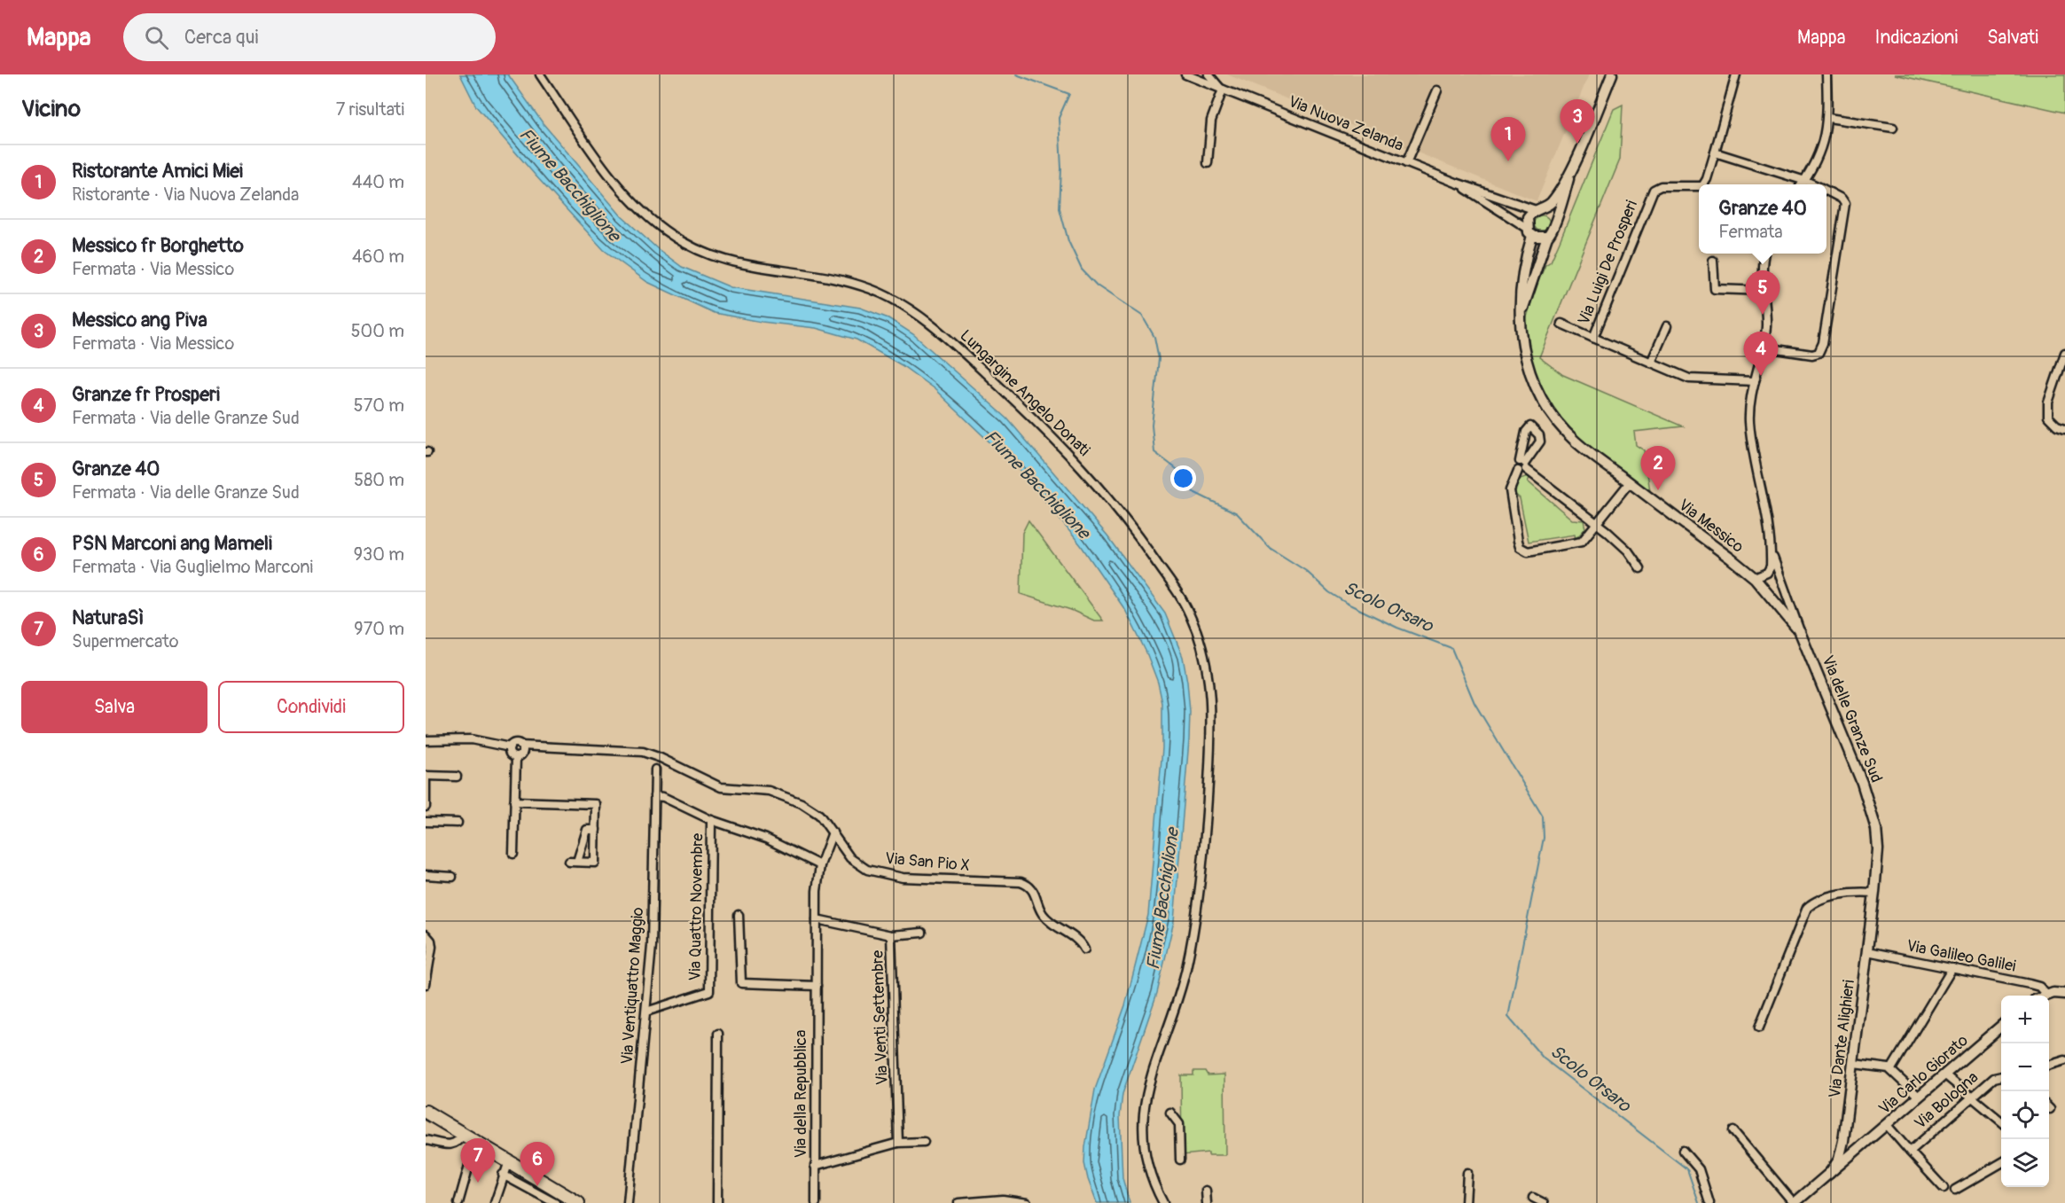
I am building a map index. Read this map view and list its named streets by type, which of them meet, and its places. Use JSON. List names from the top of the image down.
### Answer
{
  "streets": {
    "street": [
      "Via Nuova Zelanda",
      "Via Luigi De Prosperi",
      "Lungargine Angelo Donati",
      "Via Messico",
      "Via delle Granze Sud",
      "Via San Pio X",
      "Via Quattro Novembre",
      "Via Galileo Galilei",
      "Via Ventiquattro Maggio",
      "Via Venti Settembre",
      "Via Dante Alighieri",
      "Via Carlo Giorato",
      "Via della Repubblica",
      "Via Bologna"
    ]
  },
  "crossings": [
    ["Via Nuova Zelanda", "Via Messico"],
    ["Via Luigi De Prosperi", "Via delle Granze Sud"],
    ["Via Messico", "Via delle Granze Sud"],
    ["Via delle Granze Sud", "Via Dante Alighieri"],
    ["Via San Pio X", "Via della Repubblica"],
    ["Via Quattro Novembre", "Via Ventiquattro Maggio"],
    ["Via Galileo Galilei", "Via Dante Alighieri"],
    ["Via Venti Settembre", "Via della Repubblica"],
    ["Via Dante Alighieri", "Via Carlo Giorato"],
    ["Via Carlo Giorato", "Via Bologna"]
  ],
  "water": ["Fiume Bacchiglione", "Scolo Orsaro"],
  "page": {
    "header": "Mappa",
    "search": "Cerca qui",
    "nav": ["Mappa", "Indicazioni", "Salvati"],
    "heading": ["Vicino", "7 risultati"],
    "pins": [
      "3",
      "1",
      "5",
      "4",
      "2",
      "7",
      "6"
    ],
    "list": [
      {
        "mark": "1",
        "name": "Ristorante Amici Miei",
        "note": "Ristorante · Via Nuova Zelanda",
        "value": "440 m"
      },
      {
        "mark": "2",
        "name": "Messico fr Borghetto",
        "note": "Fermata · Via Messico",
        "value": "460 m"
      },
      {
        "mark": "3",
        "name": "Messico ang Piva",
        "note": "Fermata · Via Messico",
        "value": "500 m"
      },
      {
        "mark": "4",
        "name": "Granze fr Prosperi",
        "note": "Fermata · Via delle Granze Sud",
        "value": "570 m"
      },
      {
        "mark": "5",
        "name": "Granze 40",
        "note": "Fermata · Via delle Granze Sud",
        "value": "580 m"
      },
      {
        "mark": "6",
        "name": "PSN Marconi ang Mameli",
        "note": "Fermata · Via Guglielmo Marconi",
        "value": "930 m"
      },
      {
        "mark": "7",
        "name": "NaturaSì",
        "note": "Supermercato",
        "value": "970 m"
      }
    ],
    "popup": ["Granze 40", "Fermata"],
    "buttons": ["Salva", "Condividi"],
    "map_buttons": ["+", "−"]
  }
}
